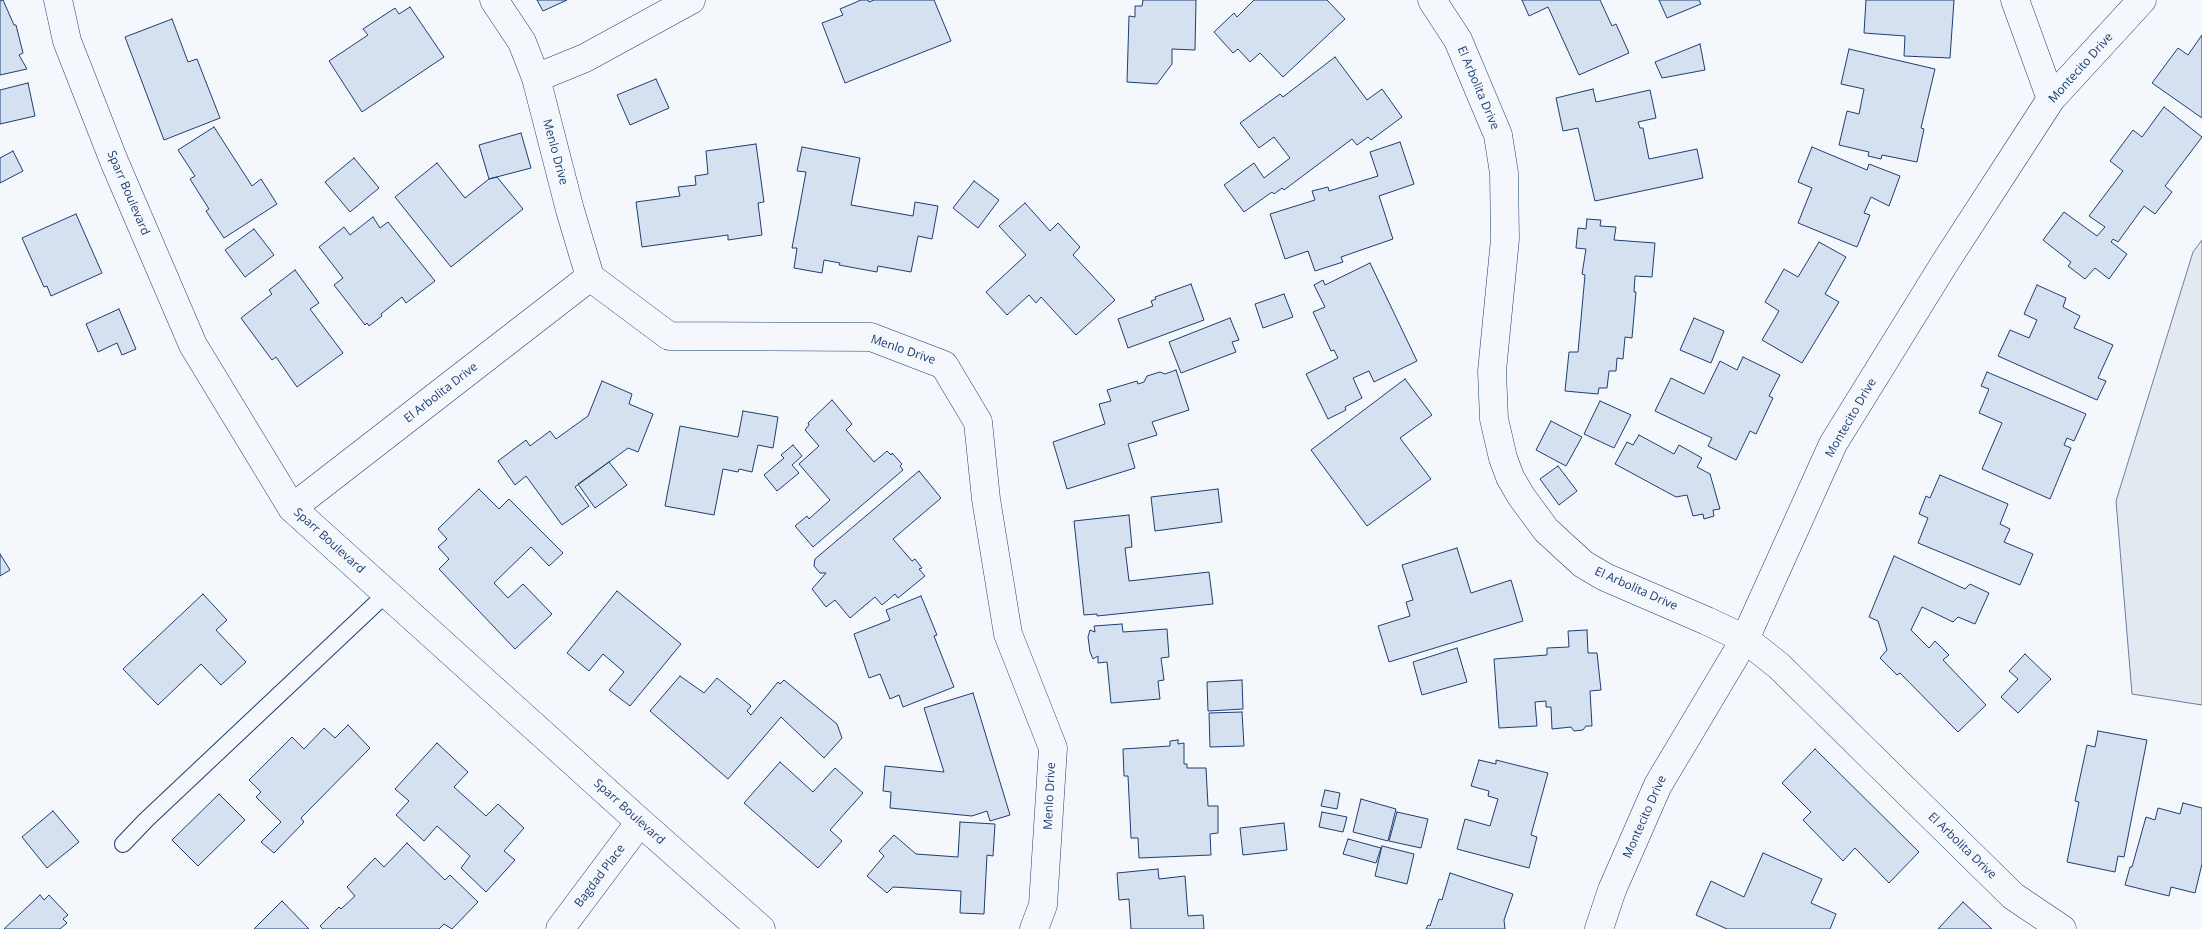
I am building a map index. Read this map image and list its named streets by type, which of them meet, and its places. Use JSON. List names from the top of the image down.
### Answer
{
  "streets": {
    "street": [
      "Montecito Drive",
      "El Arbolita Drive",
      "Menlo Drive",
      "Sparr Boulevard",
      "Bagdad Place"
    ]
  },
  "crossings": [
    ["Montecito Drive", "El Arbolita Drive"],
    ["El Arbolita Drive", "Menlo Drive"],
    ["El Arbolita Drive", "Sparr Boulevard"],
    ["Sparr Boulevard", "Bagdad Place"]
  ]
}
